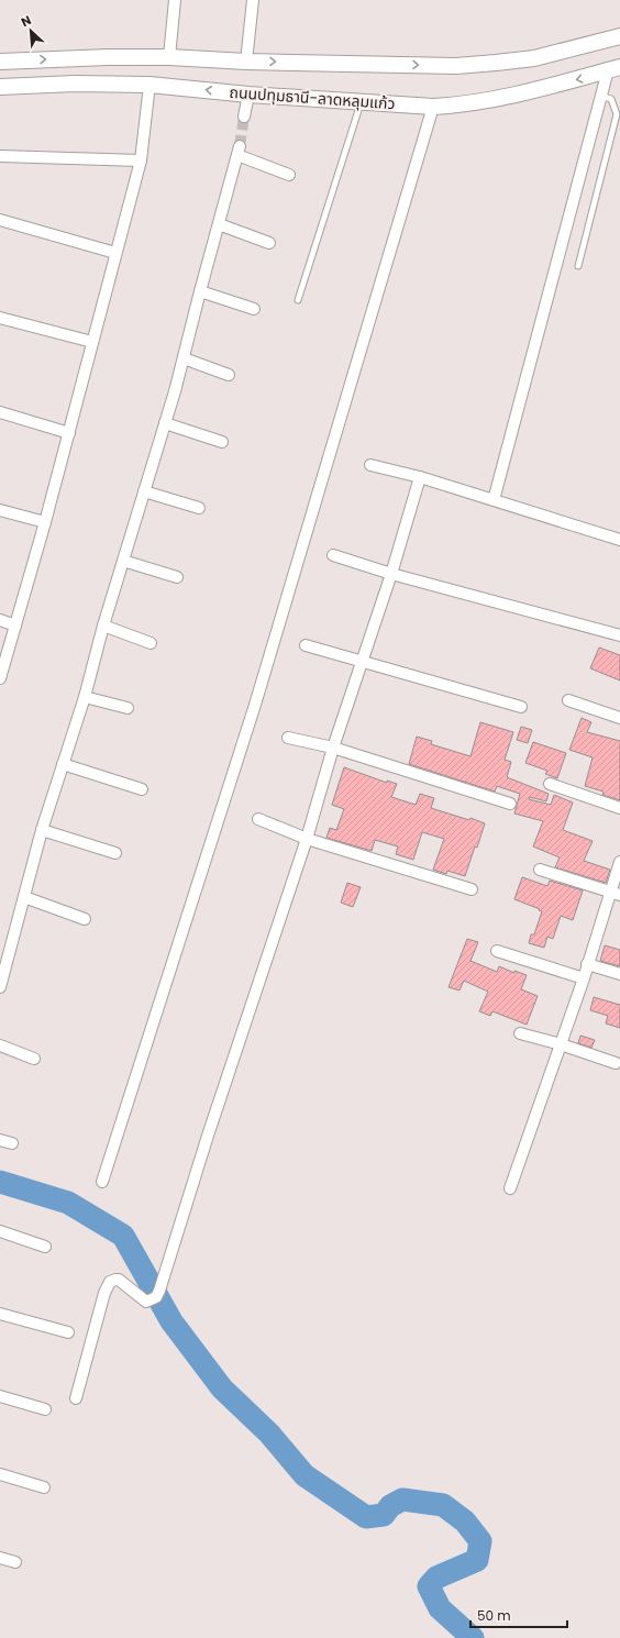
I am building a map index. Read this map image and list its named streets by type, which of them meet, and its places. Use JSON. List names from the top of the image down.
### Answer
{
  "streets": {
    "main road": ["ถนนปทุมธานี-ลาดหลุมแก้ว"]
  },
  "scale_bar": "50 m",
  "north": "top left"
}
